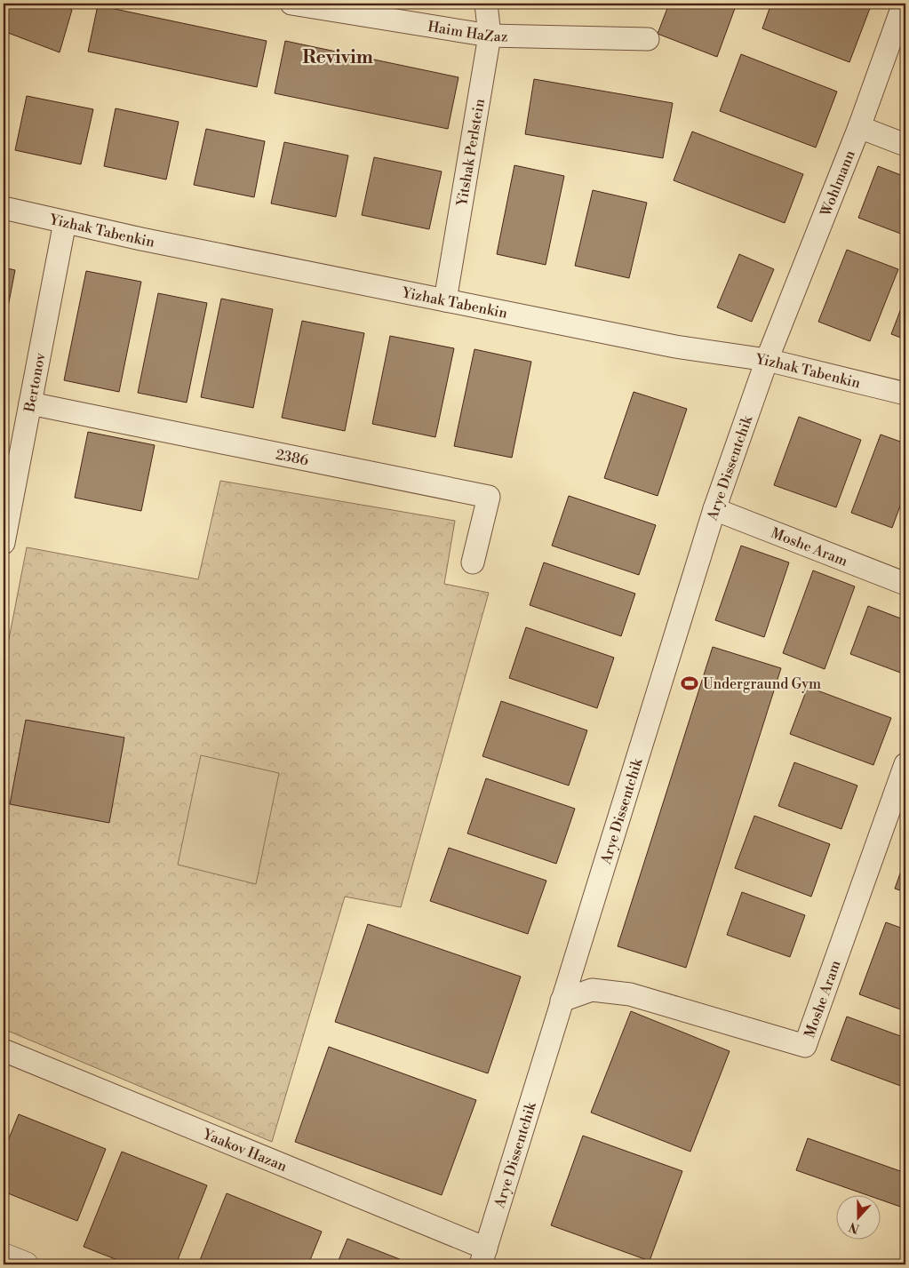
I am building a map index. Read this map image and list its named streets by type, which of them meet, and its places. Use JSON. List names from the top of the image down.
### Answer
{
  "streets": {
    "street": [
      "Haim HaZaz",
      "Yitshak Perlstein",
      "Wohlmann",
      "Yizhak Tabenkin",
      "Bertonov",
      "2386",
      "Arye Dissentchik",
      "Moshe Aram",
      "Yaakov Hazan"
    ]
  },
  "crossings": [
    ["Haim HaZaz", "Yitshak Perlstein"],
    ["Yitshak Perlstein", "Yizhak Tabenkin"],
    ["Wohlmann", "Yizhak Tabenkin"],
    ["Wohlmann", "Arye Dissentchik"],
    ["Yizhak Tabenkin", "Bertonov"],
    ["Yizhak Tabenkin", "Arye Dissentchik"],
    ["Bertonov", "2386"],
    ["Arye Dissentchik", "Moshe Aram"],
    ["Arye Dissentchik", "Yaakov Hazan"]
  ],
  "districts": ["Revivim"],
  "places": {
    "sports": ["Undergraund Gym"]
  },
  "north": "bottom"
}
